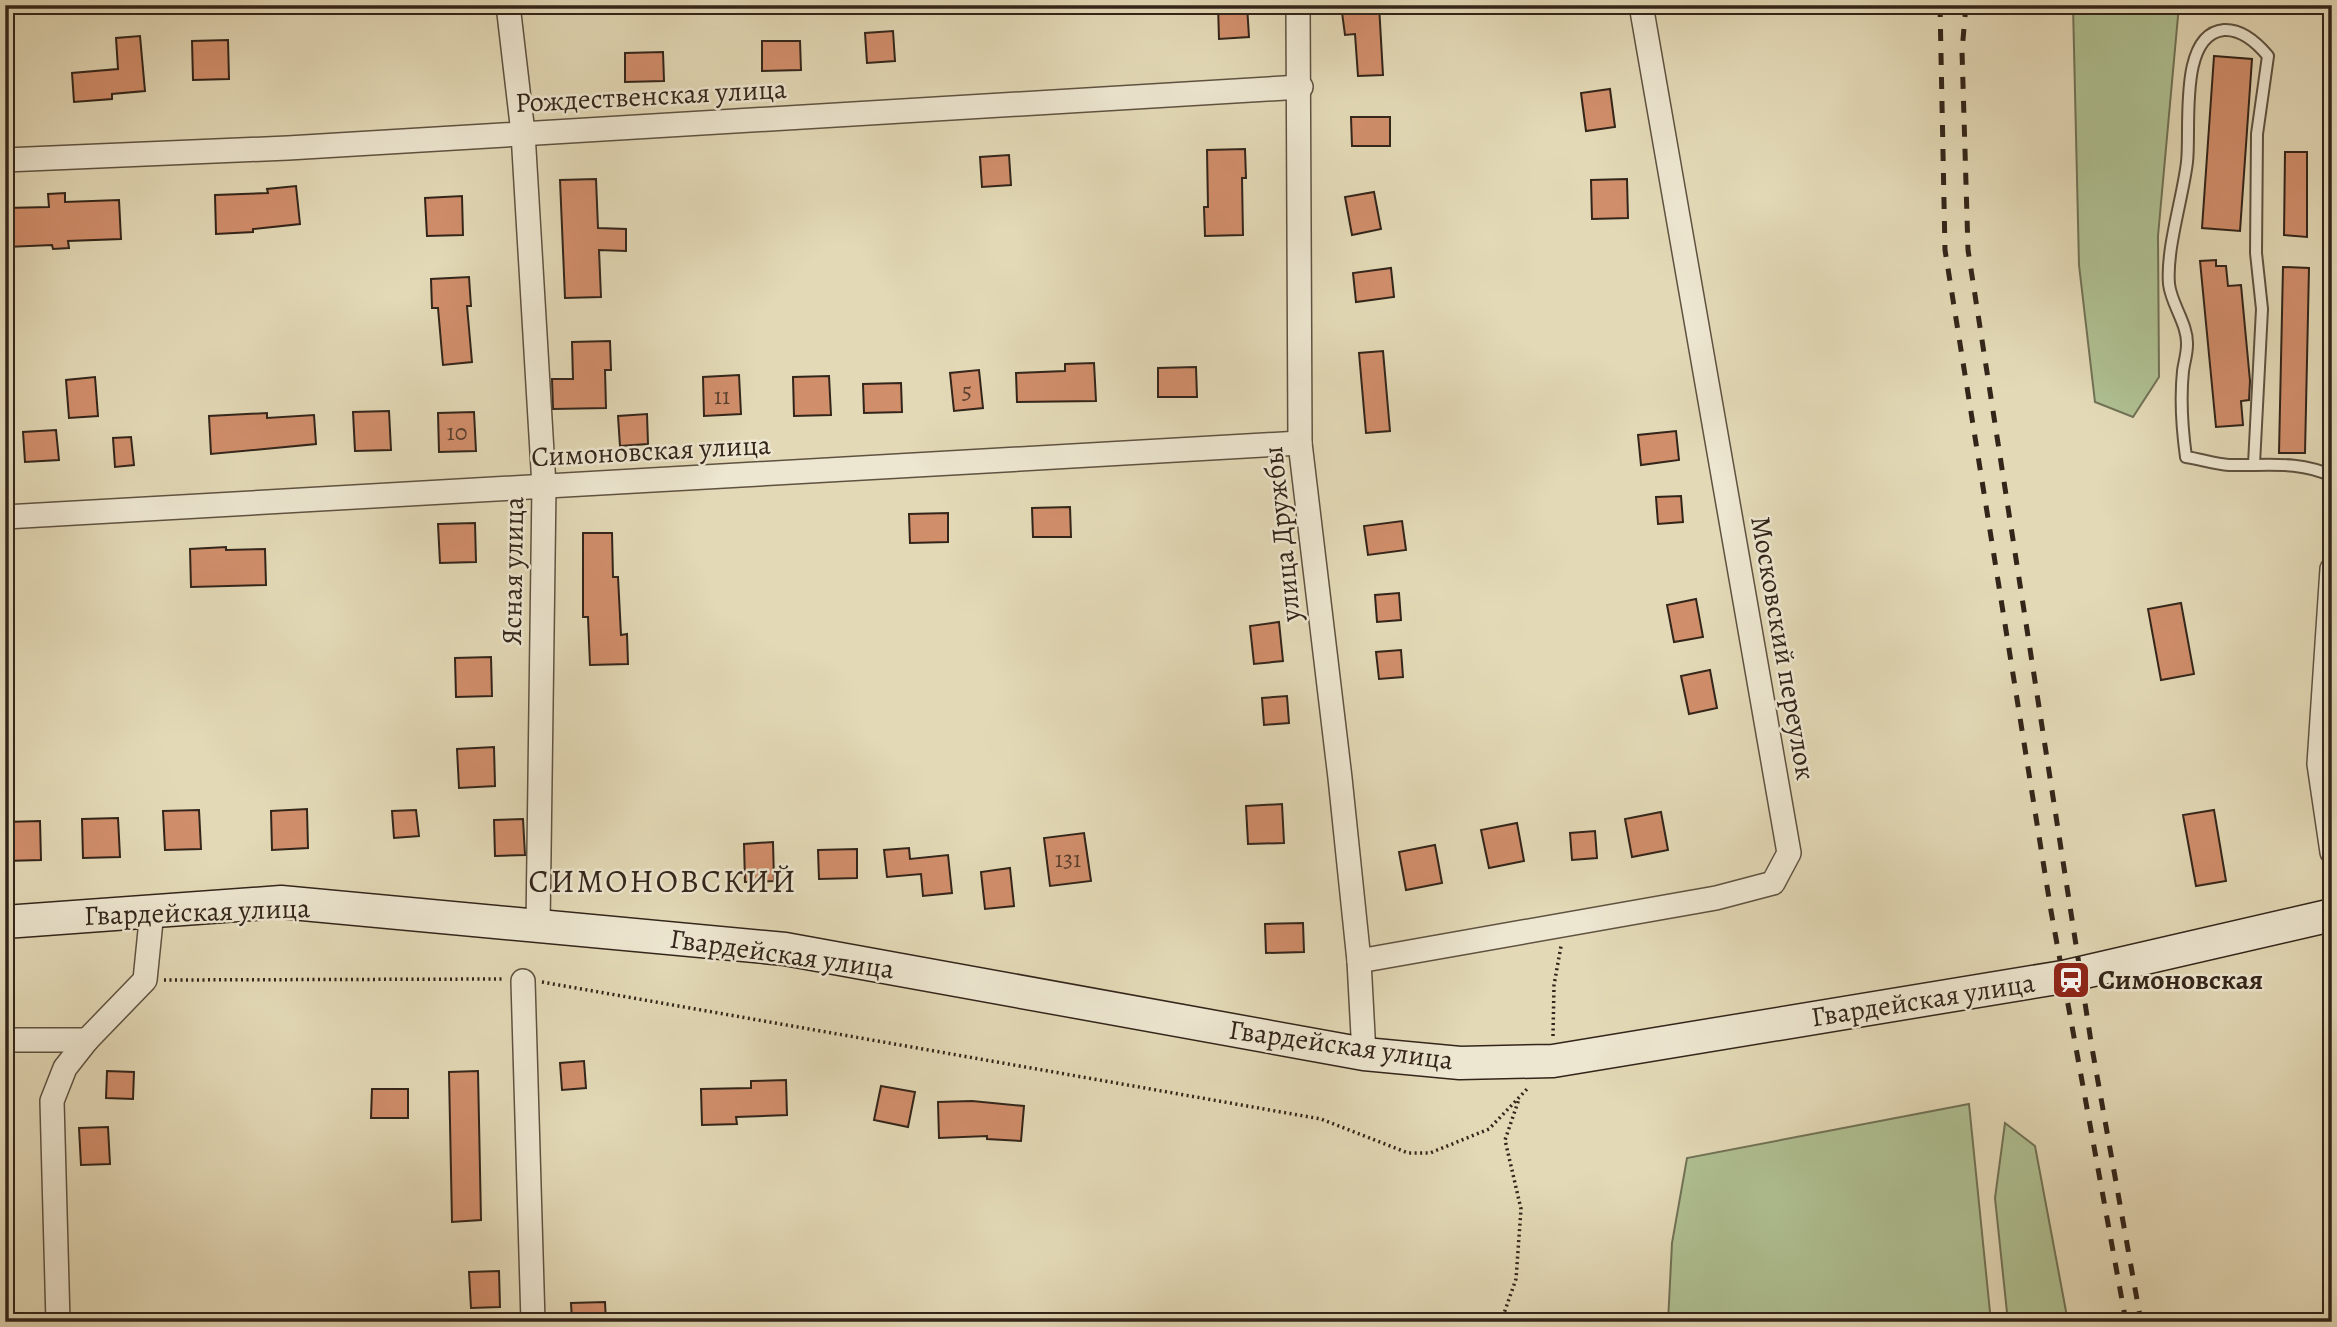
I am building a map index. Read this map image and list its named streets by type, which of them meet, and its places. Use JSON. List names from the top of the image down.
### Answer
{
  "streets": {
    "street": [
      "Рождественская улица",
      "Симоновская улица",
      "улица Дружбы",
      "Ясная улица",
      "Московский переулок",
      "Гвардейская улица"
    ]
  },
  "crossings": [
    ["Рождественская улица", "улица Дружбы"],
    ["Рождественская улица", "Ясная улица"],
    ["Симоновская улица", "улица Дружбы"],
    ["Симоновская улица", "Ясная улица"],
    ["улица Дружбы", "Московский переулок"],
    ["улица Дружбы", "Гвардейская улица"],
    ["Ясная улица", "Гвардейская улица"]
  ],
  "districts": ["СИМОНОВСКИЙ"],
  "places": {
    "station": ["Симоновская"]
  },
  "house_numbers": [
    "5",
    "11",
    "10",
    "131"
  ]
}
